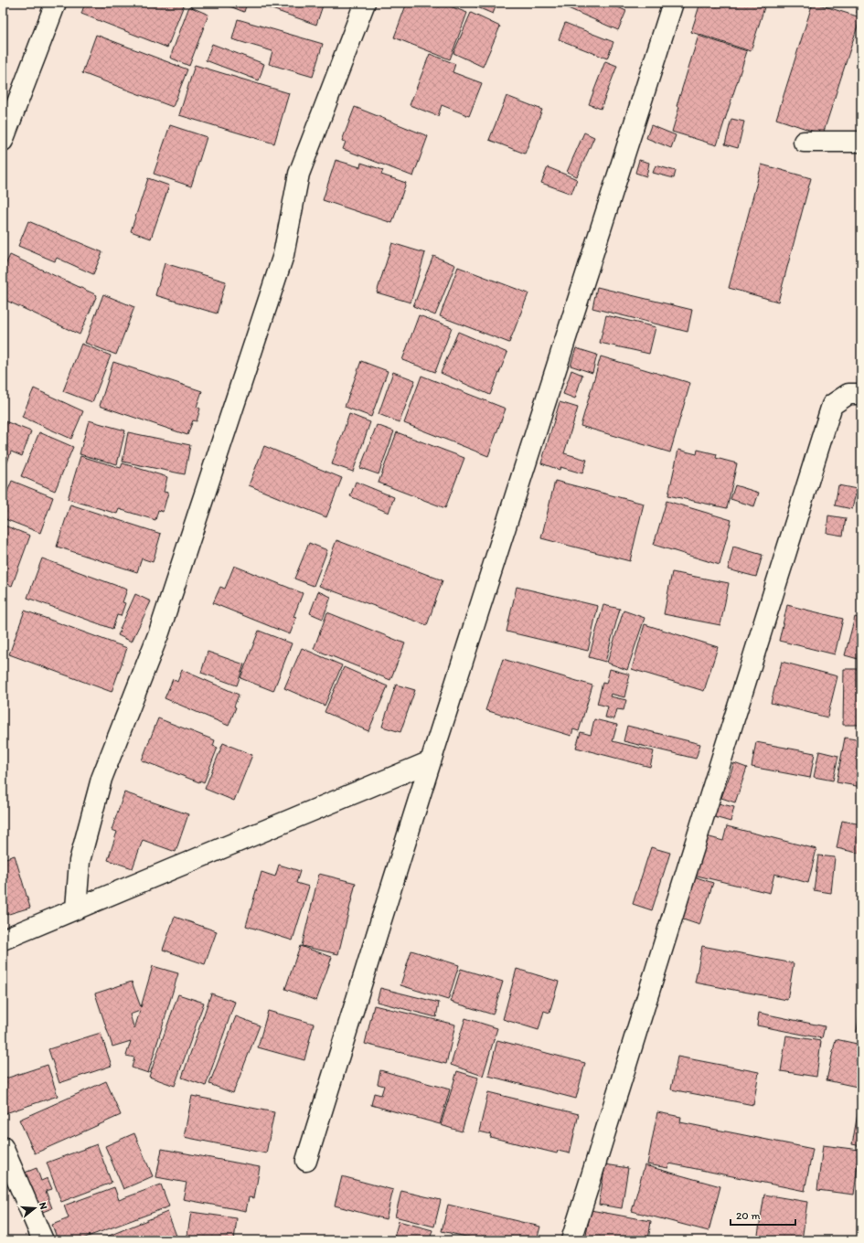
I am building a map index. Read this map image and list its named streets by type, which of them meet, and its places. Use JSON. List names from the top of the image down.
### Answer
{
  "scale_bar": "20 m",
  "north": "right"
}
